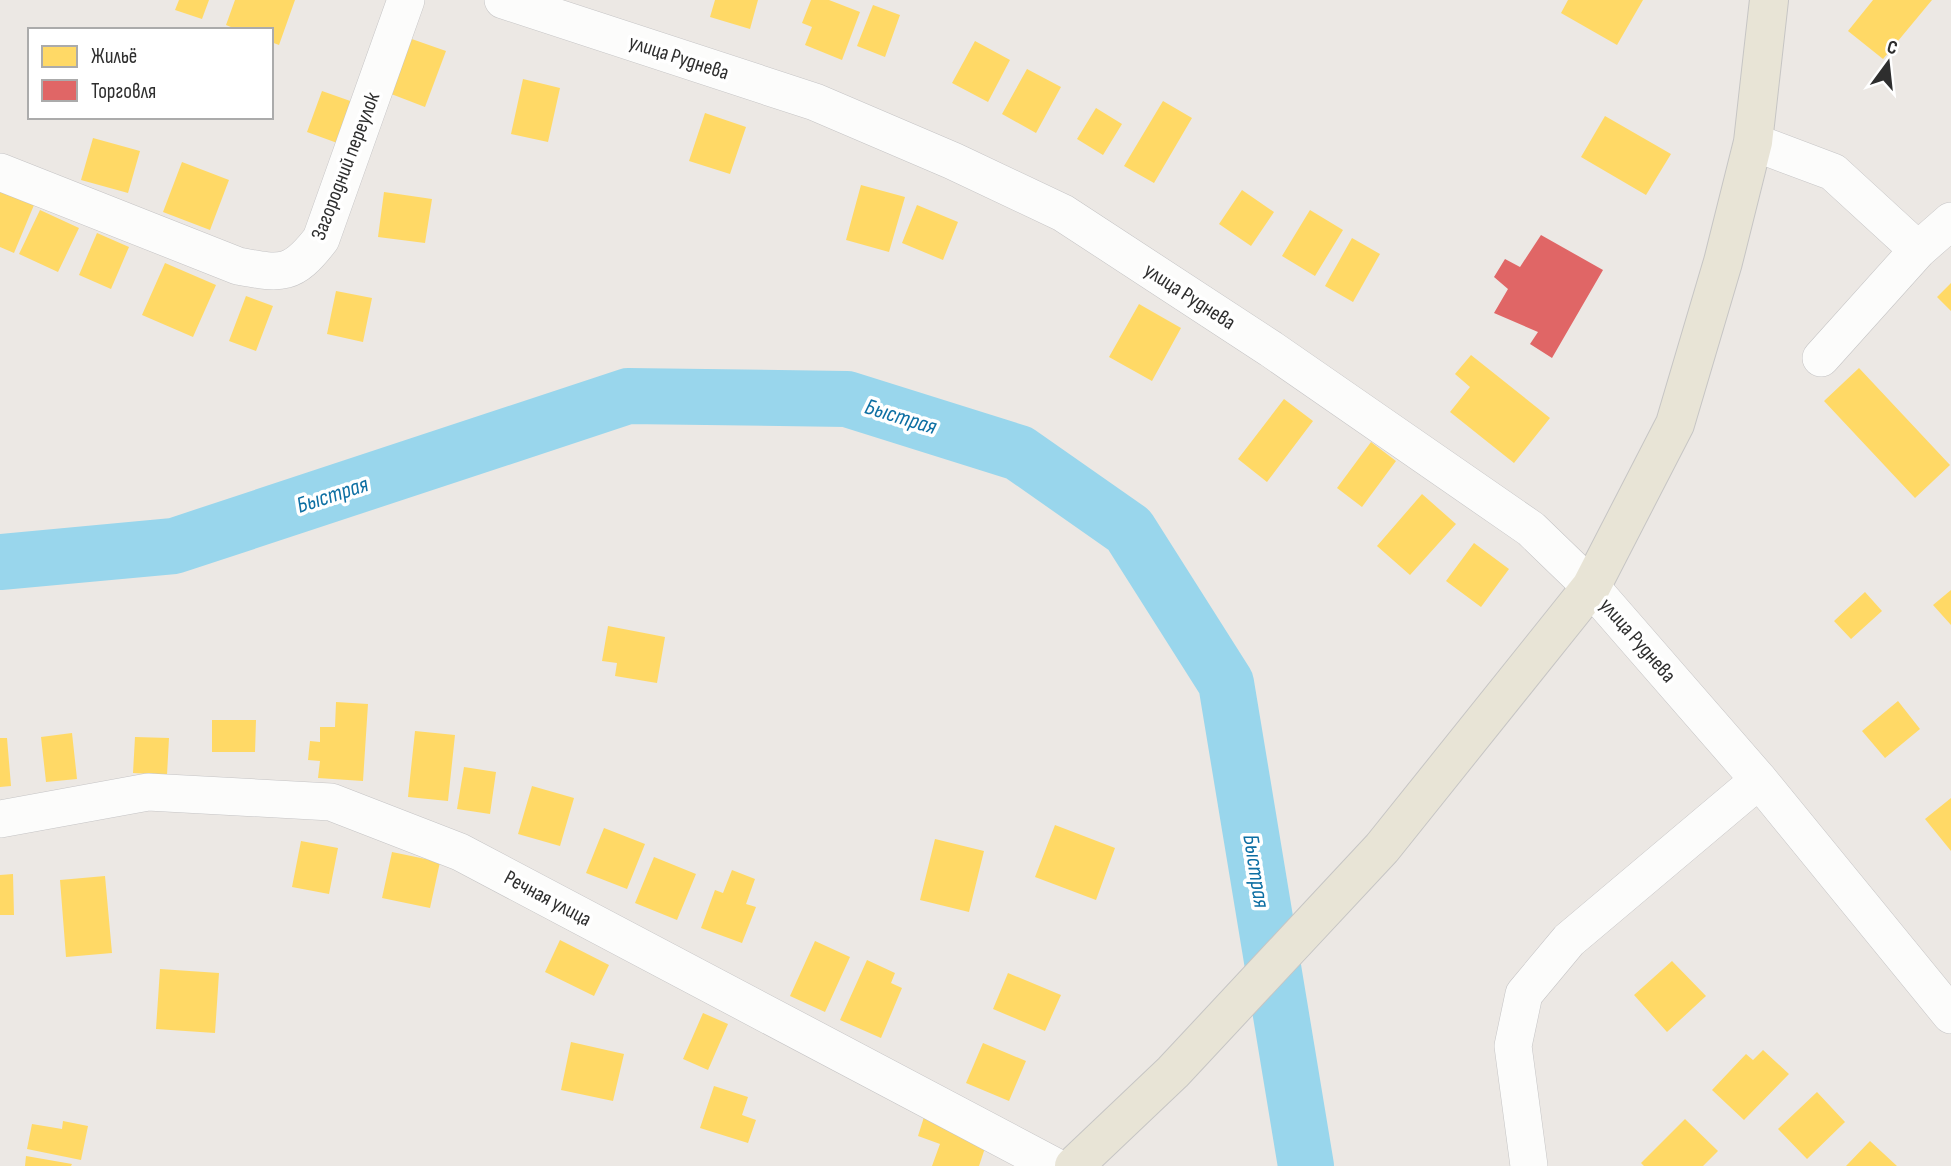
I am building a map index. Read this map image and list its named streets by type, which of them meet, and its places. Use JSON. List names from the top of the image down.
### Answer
{
  "streets": {
    "street": ["улица Руднева", "Загородний переулок", "Речная улица"]
  },
  "water": ["Быстрая"],
  "legend": ["Жильё", "Торговля"],
  "north": "top"
}
